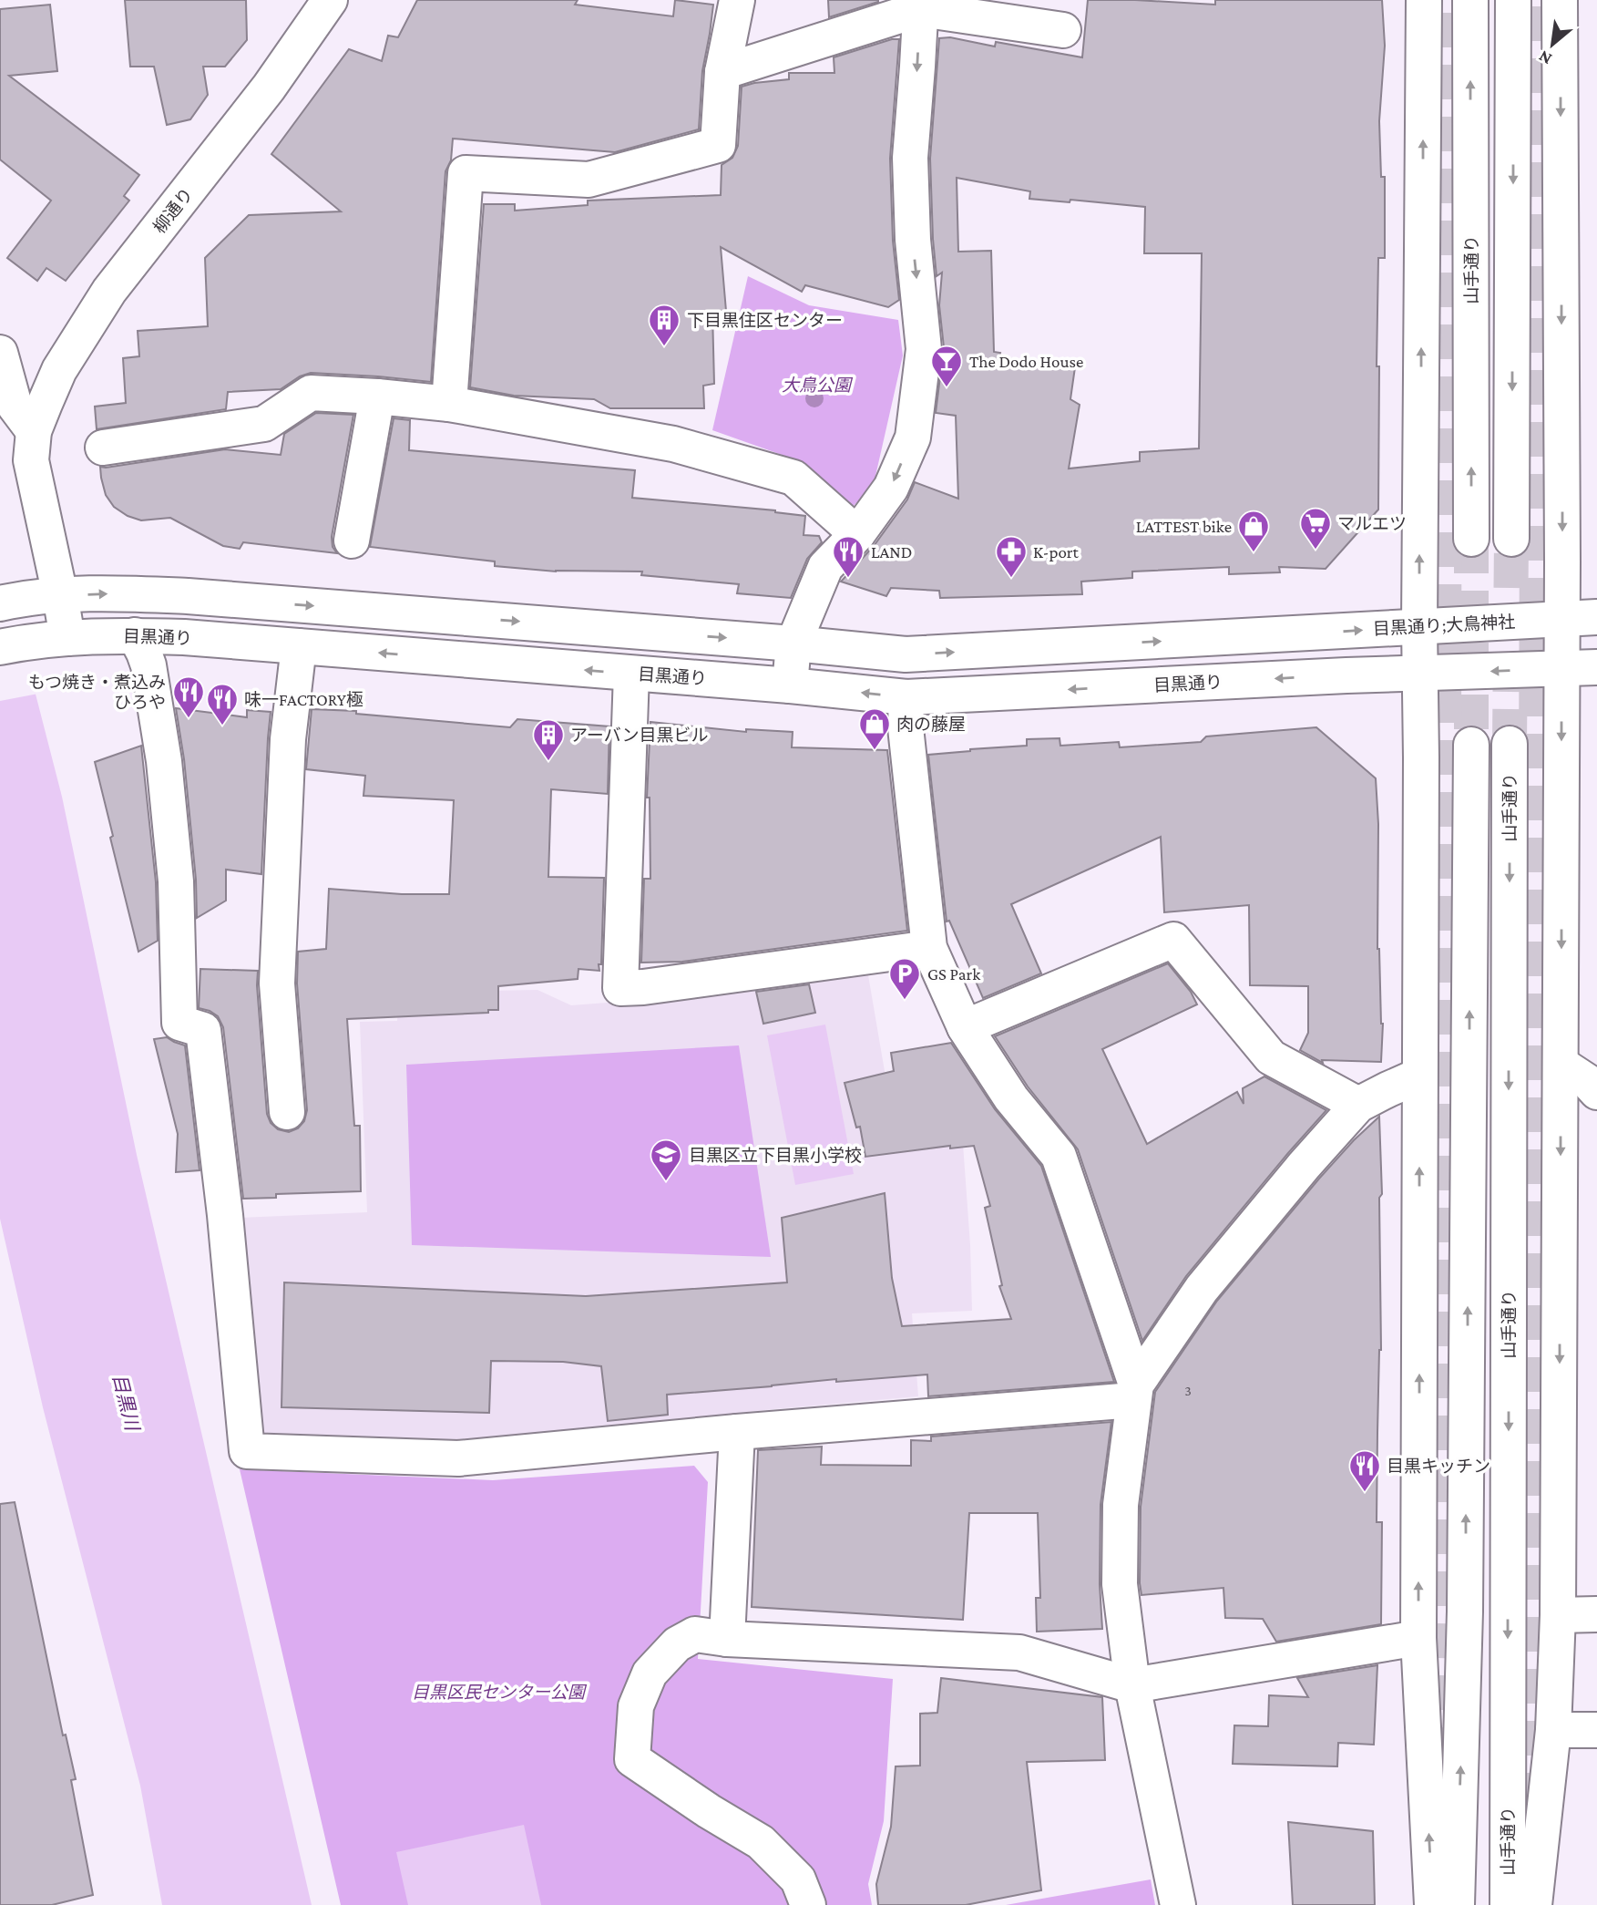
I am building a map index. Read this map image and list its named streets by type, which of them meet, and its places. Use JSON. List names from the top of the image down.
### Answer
{
  "streets": {
    "main road": [
      "柳通り",
      "山手通り",
      "目黒通り;大鳥神社",
      "目黒通り"
    ]
  },
  "crossings": [
    ["柳通り", "目黒通り"]
  ],
  "one_way": ["目黒通り;大鳥神社"],
  "water": ["目黒川"],
  "parks": ["大鳥公園", "目黒区民センター公園"],
  "places": {
    "building": ["下目黒住区センター", "アーバン目黒ビル"],
    "bar": ["The Dodo House"],
    "supermarket": ["マルエツ"],
    "shop": ["LATTEST bike", "肉の藤屋"],
    "restaurant": [
      "LAND",
      "もつ焼き・煮込み ひろや",
      "味一FACTORY極",
      "目黒キッチン"
    ],
    "pharmacy": ["K-port"],
    "parking": ["GS Park"],
    "school or university": ["目黒区立下目黒小学校"]
  },
  "house_numbers": ["3"],
  "north": "bottom left"
}
